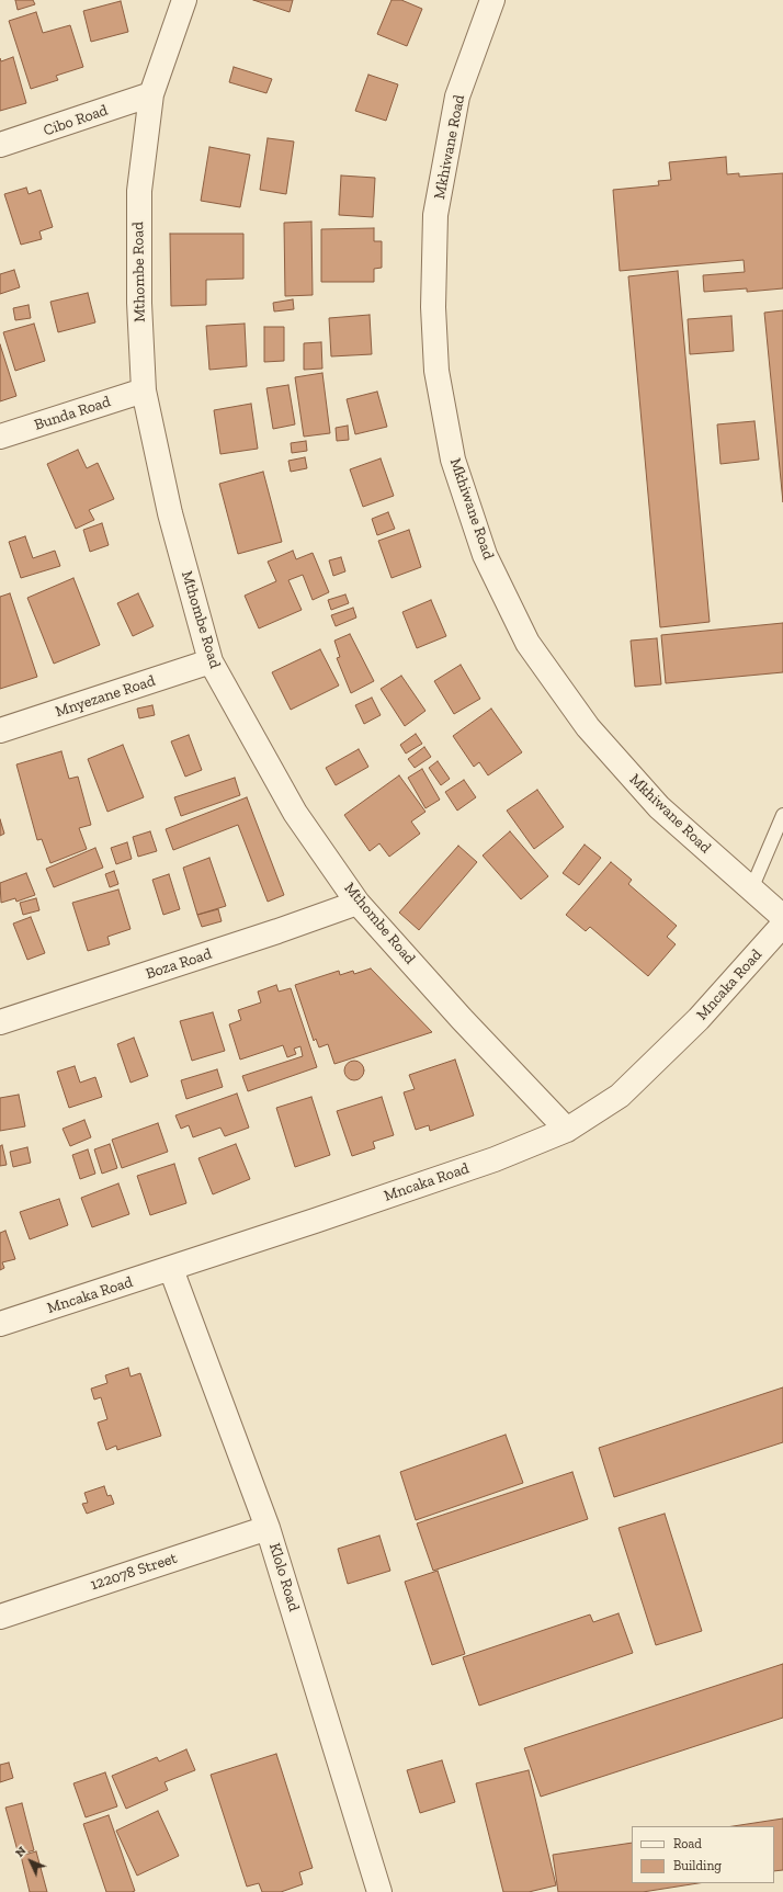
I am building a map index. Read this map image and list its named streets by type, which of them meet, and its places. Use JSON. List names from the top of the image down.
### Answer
{
  "streets": {
    "street": [
      "Cibo Road",
      "Mkhiwane Road",
      "Mthombe Road",
      "Bunda Road",
      "Mnyezane Road",
      "Boza Road",
      "Mncaka Road",
      "122078 Street",
      "Klolo Road"
    ]
  },
  "crossings": [
    ["Cibo Road", "Mthombe Road"],
    ["Mthombe Road", "Bunda Road"],
    ["Mthombe Road", "Mnyezane Road"],
    ["Mthombe Road", "Boza Road"],
    ["Mthombe Road", "Mncaka Road"],
    ["Mncaka Road", "Klolo Road"],
    ["122078 Street", "Klolo Road"]
  ],
  "legend": ["Road", "Building"],
  "north": "top left"
}
